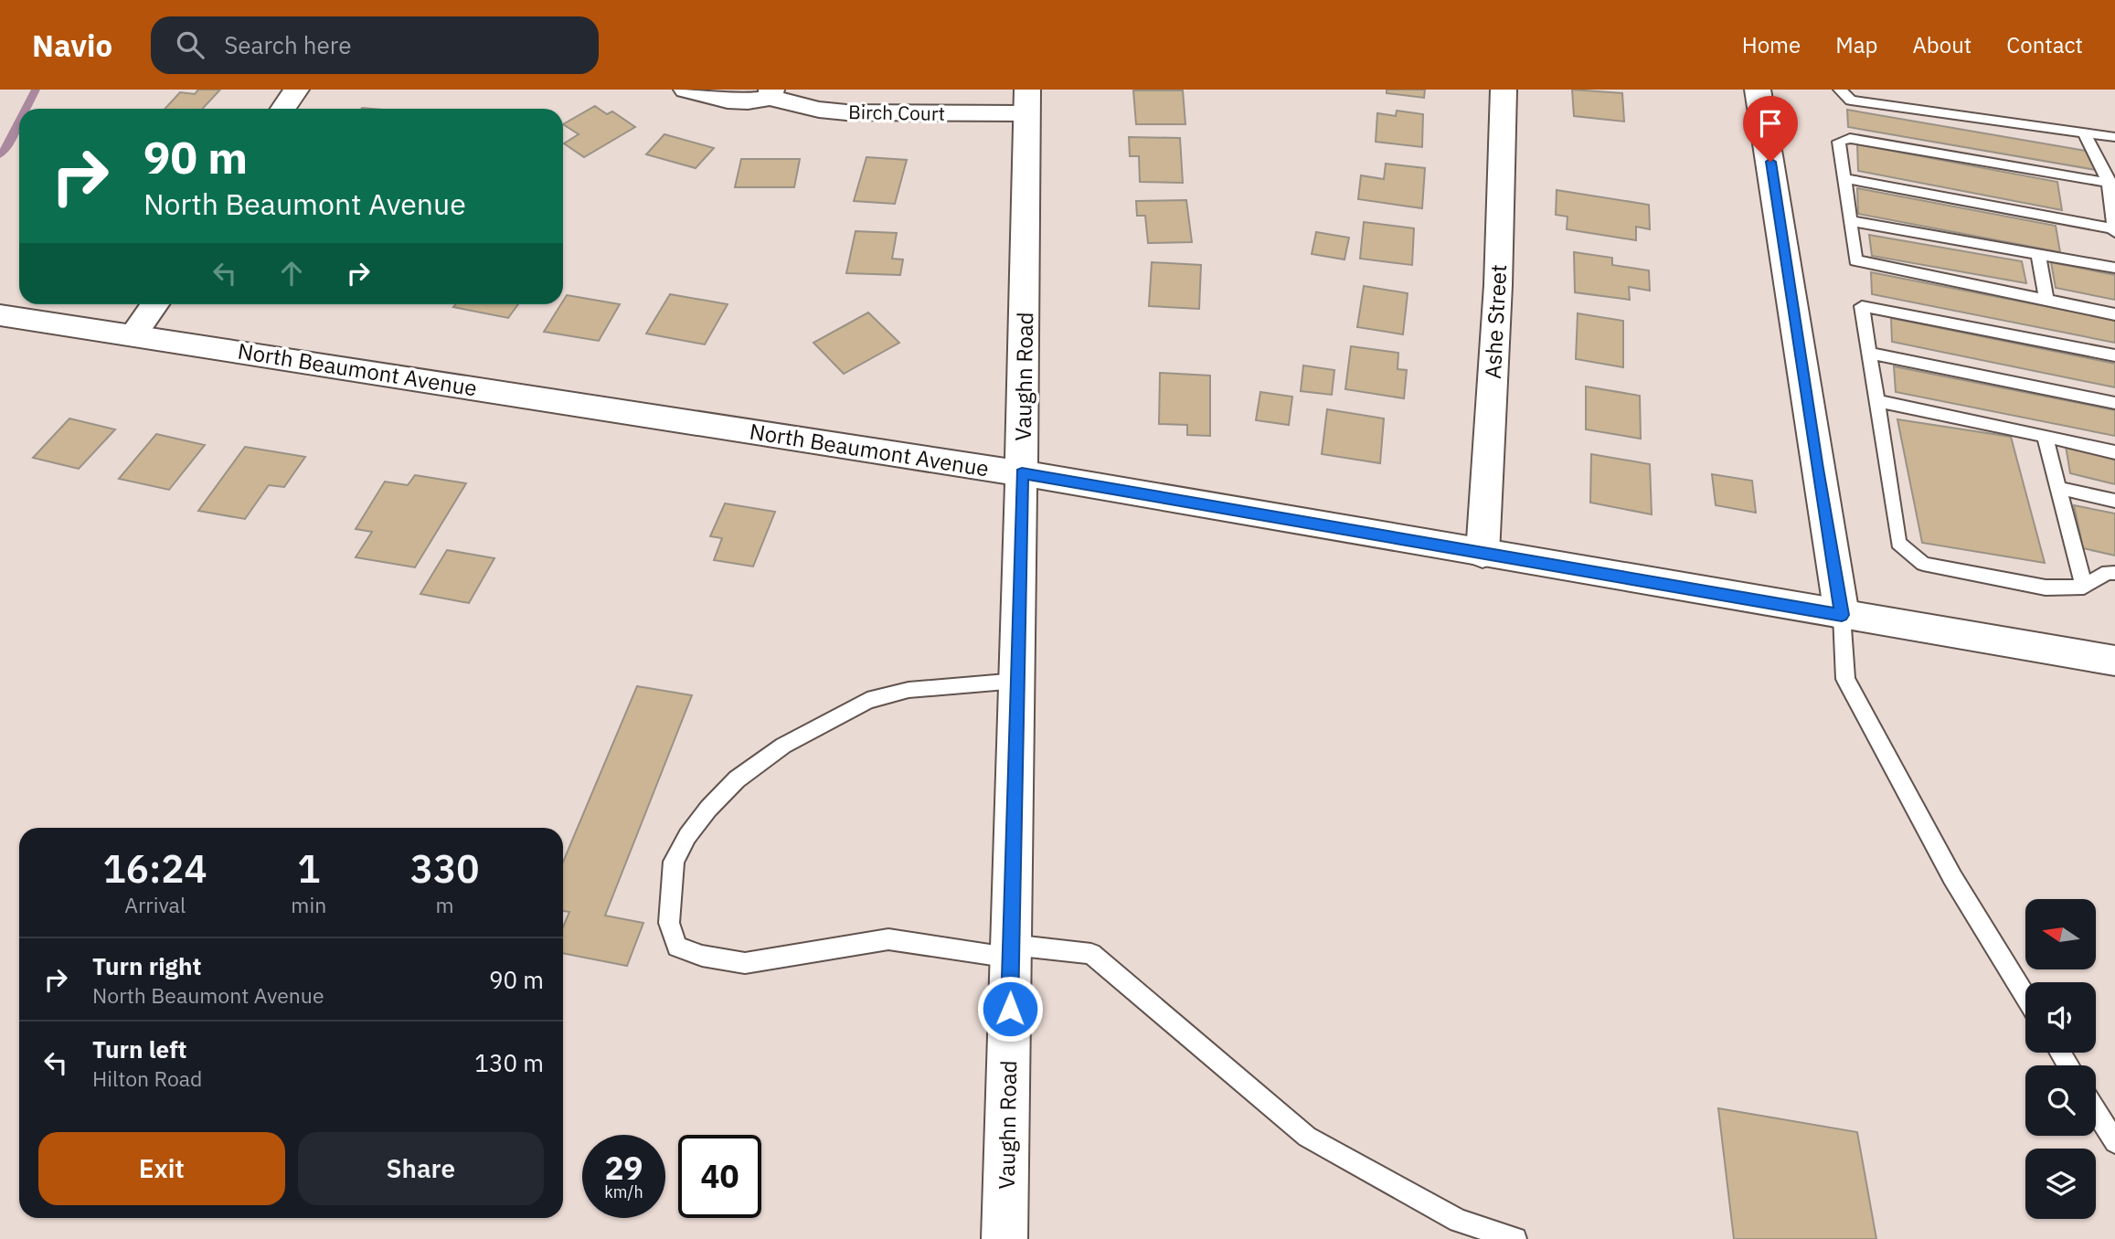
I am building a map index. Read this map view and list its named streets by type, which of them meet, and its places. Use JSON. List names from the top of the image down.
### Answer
{
  "streets": {
    "street": [
      "Birch Court",
      "Ashe Street",
      "North Beaumont Avenue",
      "Vaughn Road"
    ]
  },
  "crossings": [
    ["Birch Court", "Vaughn Road"],
    ["Ashe Street", "North Beaumont Avenue"],
    ["North Beaumont Avenue", "Vaughn Road"]
  ],
  "north": "left",
  "page": {
    "header": "Navio",
    "search": "Search here",
    "nav": [
      "Home",
      "Map",
      "About",
      "Contact"
    ],
    "turn": ["90 m", "North Beaumont Avenue"],
    "eta": [
      "16:24",
      "Arrival",
      "1",
      "min",
      "330",
      "m"
    ],
    "list": [
      {
        "name": "Turn right",
        "note": "North Beaumont Avenue",
        "value": "90 m"
      },
      {
        "name": "Turn left",
        "note": "Hilton Road",
        "value": "130 m"
      }
    ],
    "buttons": ["Exit", "Share"],
    "speed": "29 km/h",
    "limit": "40"
  }
}
